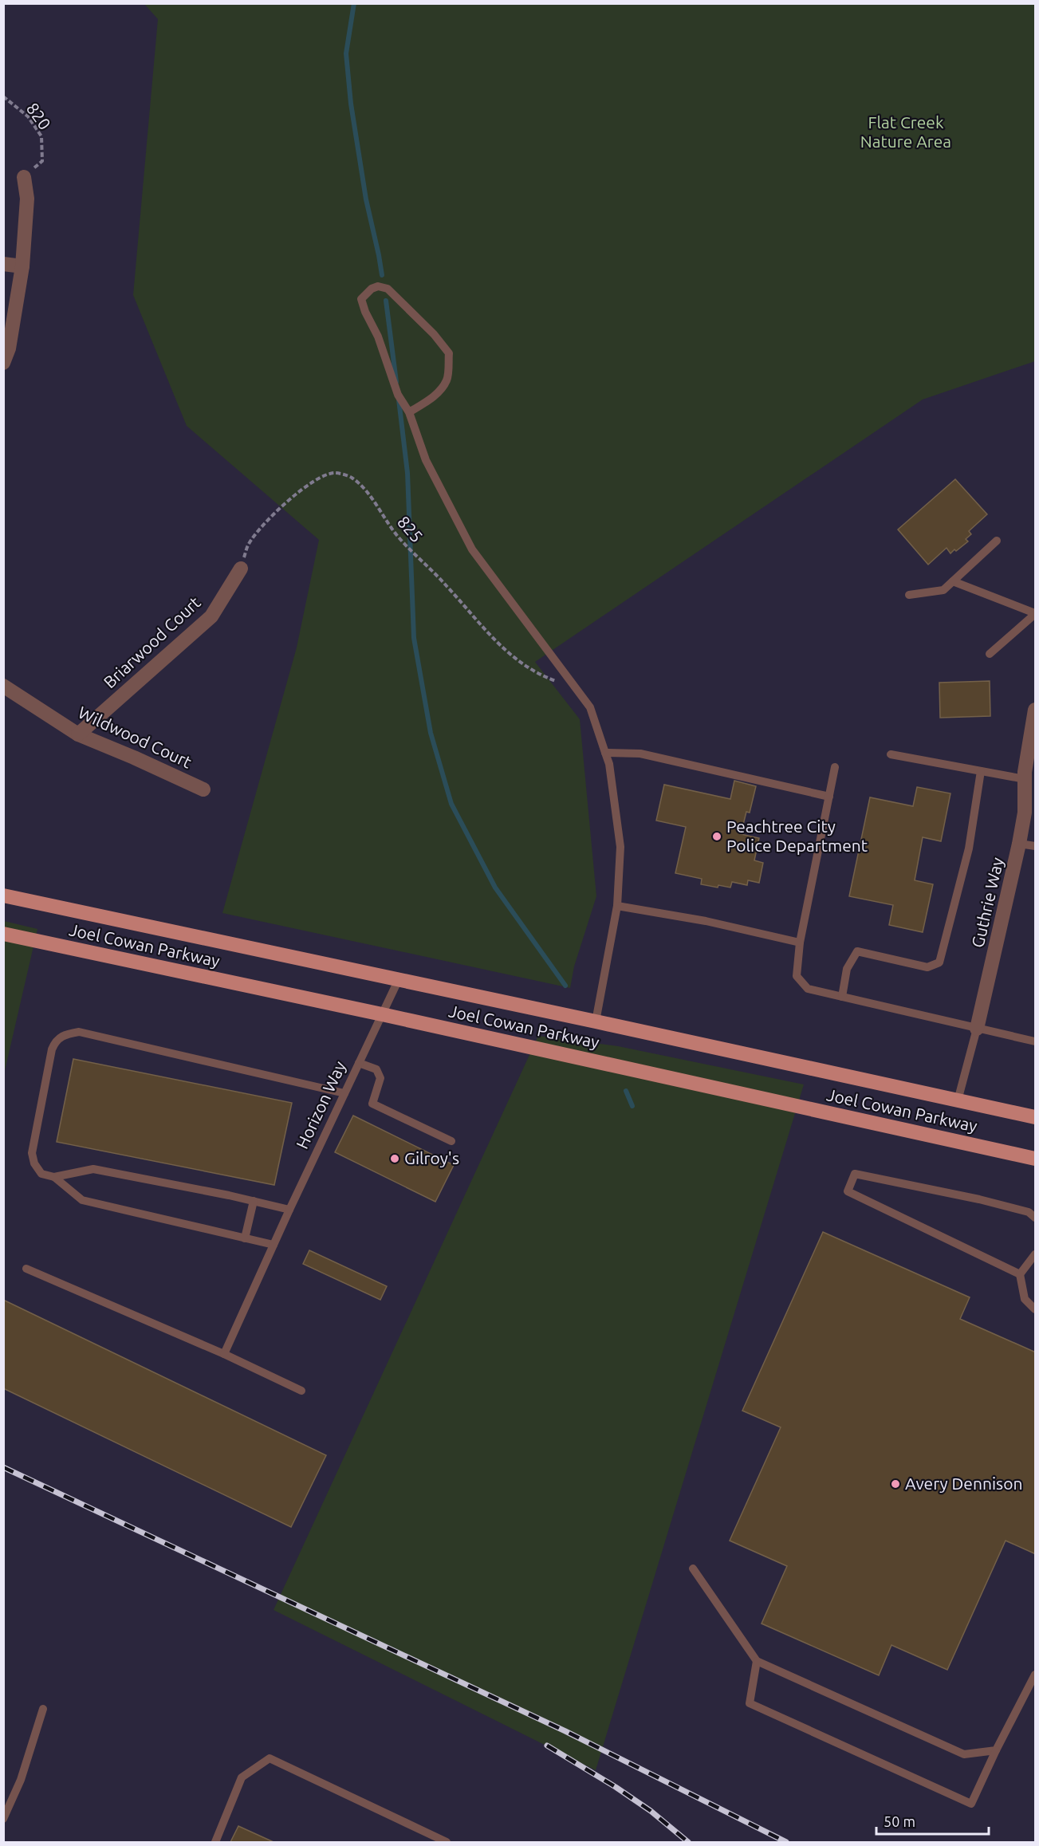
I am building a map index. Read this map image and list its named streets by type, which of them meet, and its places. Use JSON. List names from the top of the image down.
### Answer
{
  "streets": {
    "main road": ["Joel Cowan Parkway"],
    "street": ["Briarwood Court", "Wildwood Court", "Guthrie Way"],
    "lane": ["Horizon Way"],
    "path": ["820", "825"]
  },
  "crossings": [
    ["825", "Briarwood Court"],
    ["Briarwood Court", "Wildwood Court"],
    ["Guthrie Way", "Joel Cowan Parkway"],
    ["Joel Cowan Parkway", "Horizon Way"]
  ],
  "parks": ["Flat Creek Nature Area"],
  "places": ["Peachtree City Police Department", "Gilroy's", "Avery Dennison"],
  "scale_bar": "50 m"
}
